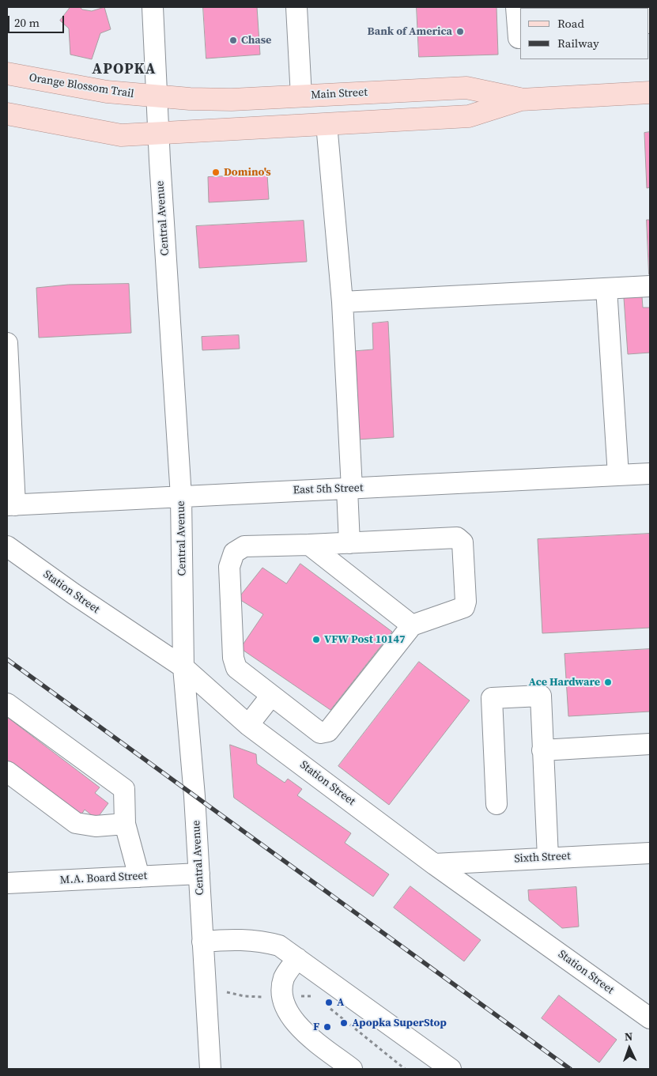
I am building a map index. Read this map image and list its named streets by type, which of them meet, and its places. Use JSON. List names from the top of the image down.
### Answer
{
  "streets": {
    "main road": ["Orange Blossom Trail", "Main Street"],
    "street": [
      "Central Avenue",
      "East 5th Street",
      "Station Street",
      "Sixth Street",
      "M.A. Board Street"
    ]
  },
  "crossings": [
    ["Orange Blossom Trail", "Main Street"],
    ["Orange Blossom Trail", "Central Avenue"],
    ["Main Street", "Central Avenue"],
    ["Central Avenue", "East 5th Street"],
    ["Central Avenue", "Station Street"],
    ["Central Avenue", "M.A. Board Street"],
    ["Station Street", "Sixth Street"]
  ],
  "districts": ["APOPKA"],
  "places": [
    "Bank of America",
    "Chase",
    "Domino's",
    "VFW Post 10147",
    "Ace Hardware",
    "A",
    "Apopka SuperStop",
    "F"
  ],
  "legend": ["Road", "Railway"],
  "scale_bar": "20 m",
  "north": "top"
}
